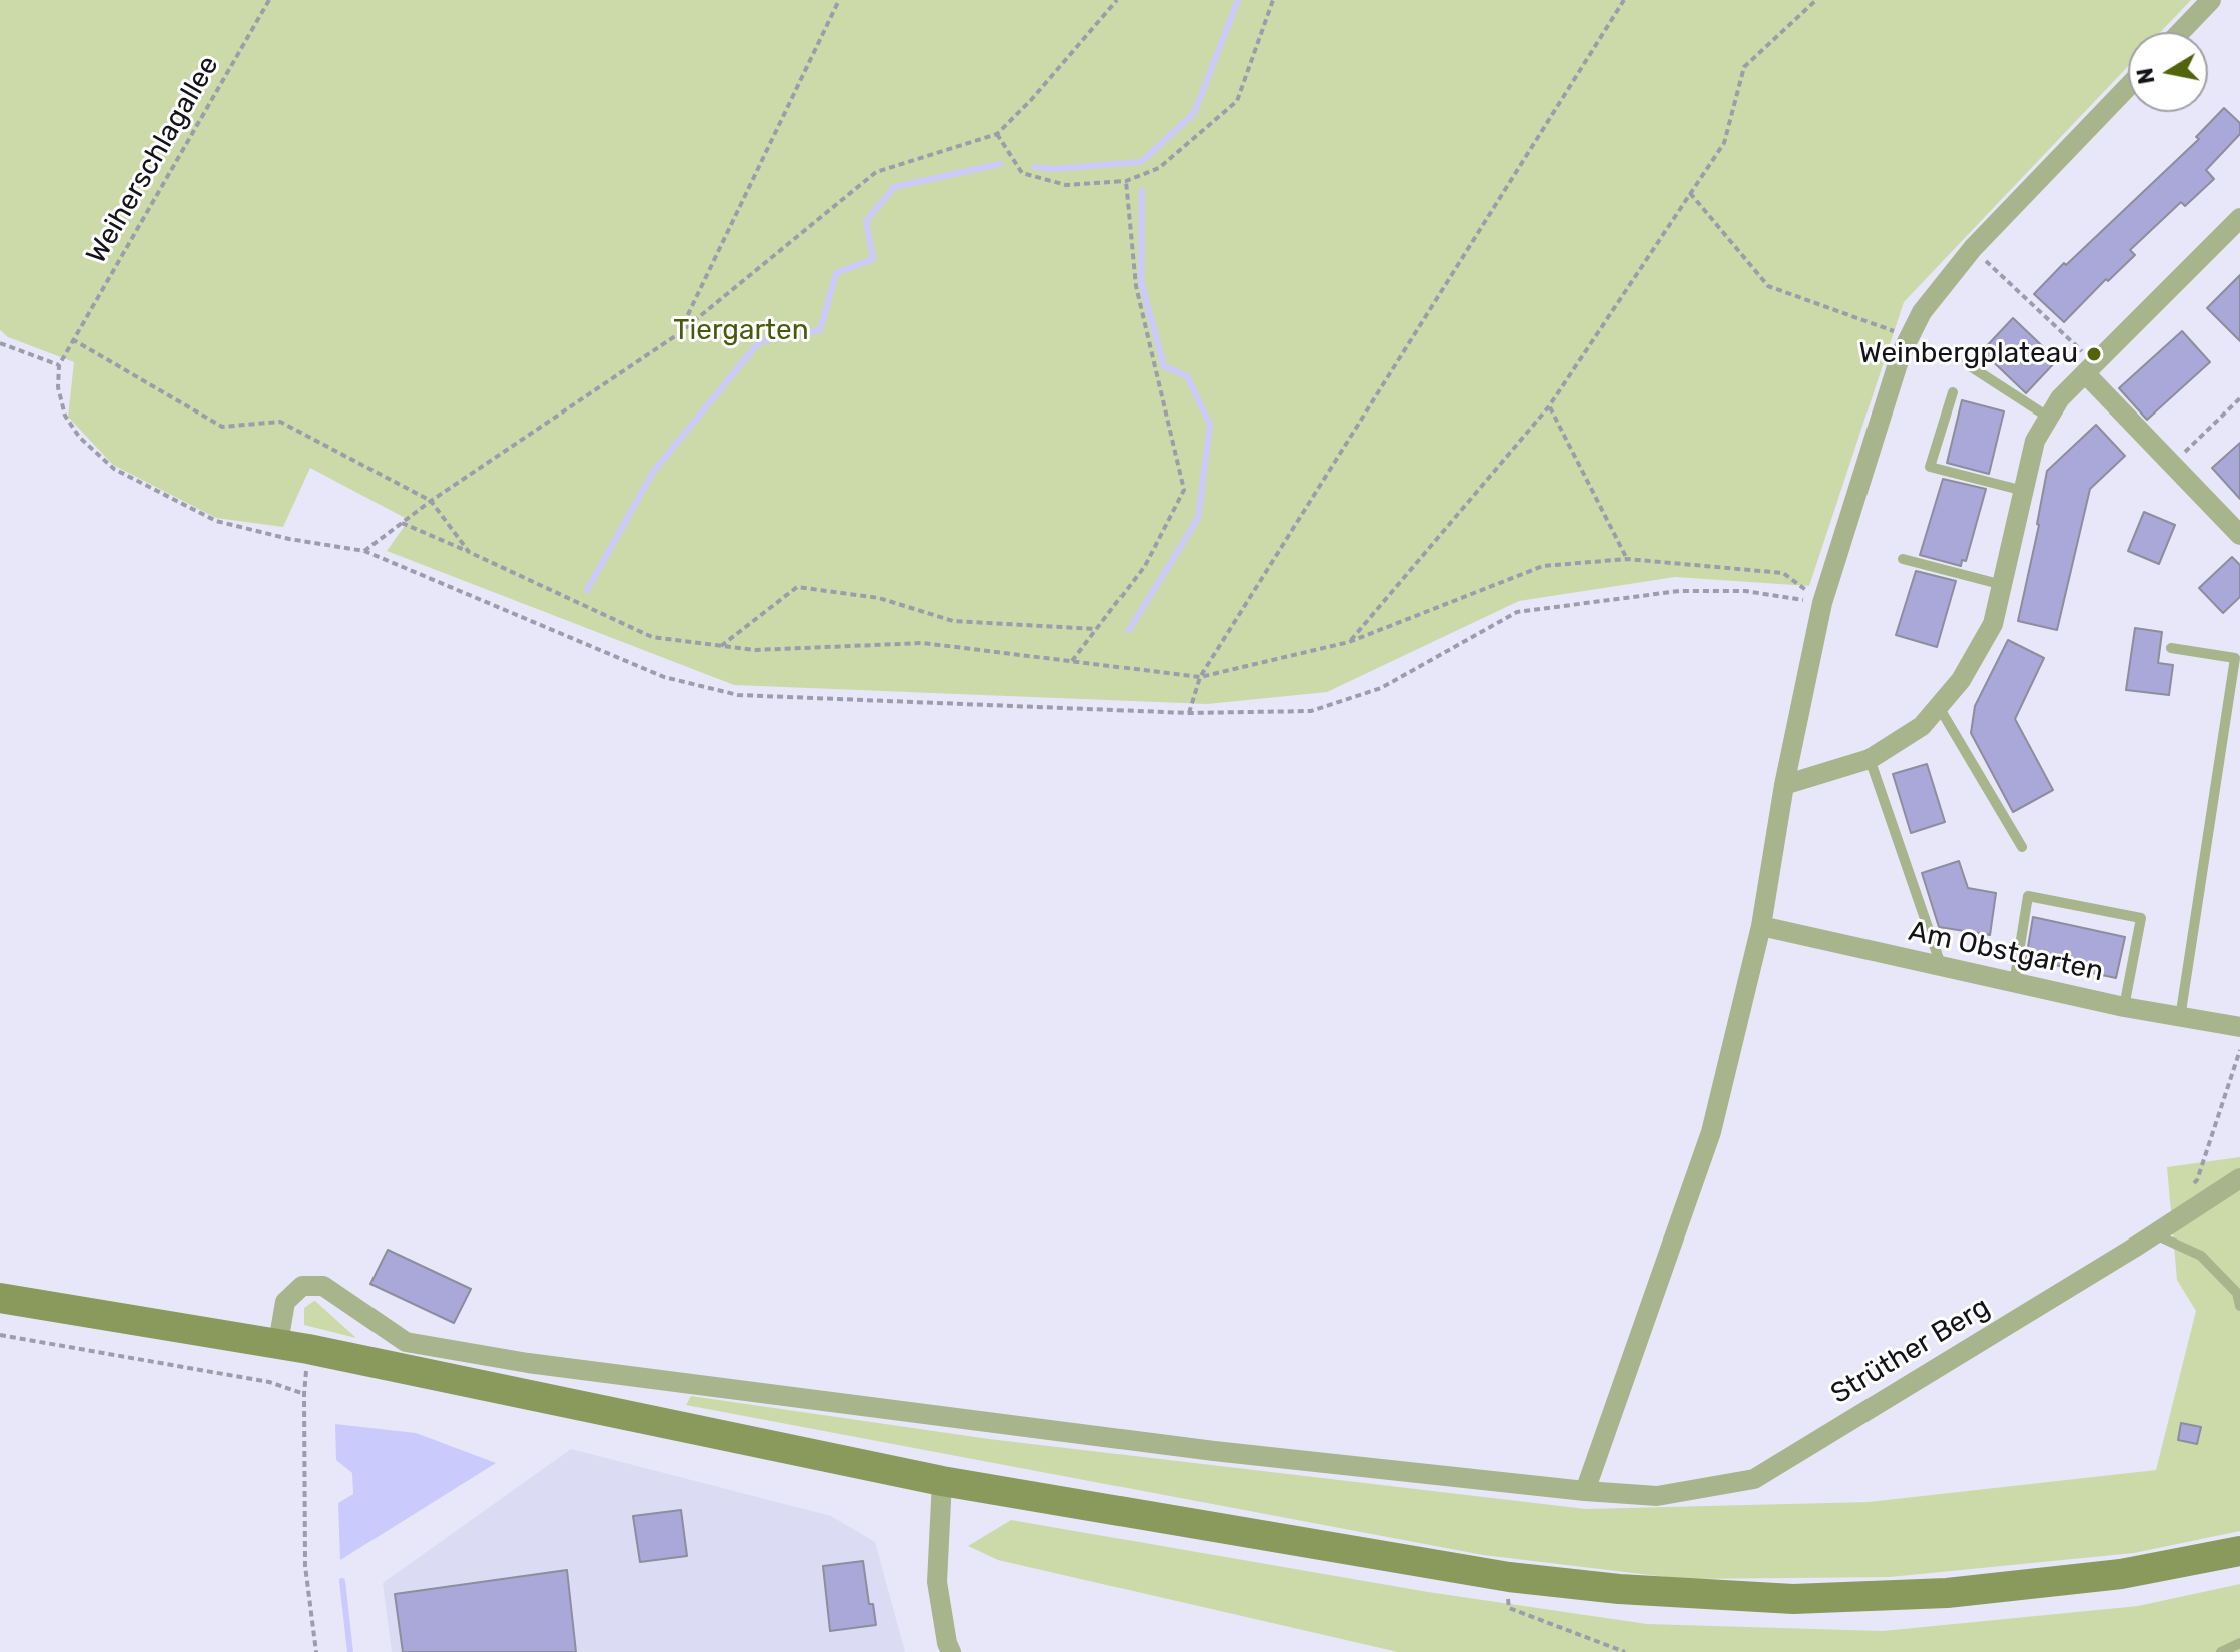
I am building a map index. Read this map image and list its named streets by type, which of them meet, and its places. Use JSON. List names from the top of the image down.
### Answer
{
  "streets": {
    "street": ["Am Obstgarten", "Strüther Berg"],
    "path": ["Weiherschlagallee"]
  },
  "parks": ["Tiergarten"],
  "places": ["Weinbergplateau"],
  "north": "left"
}
